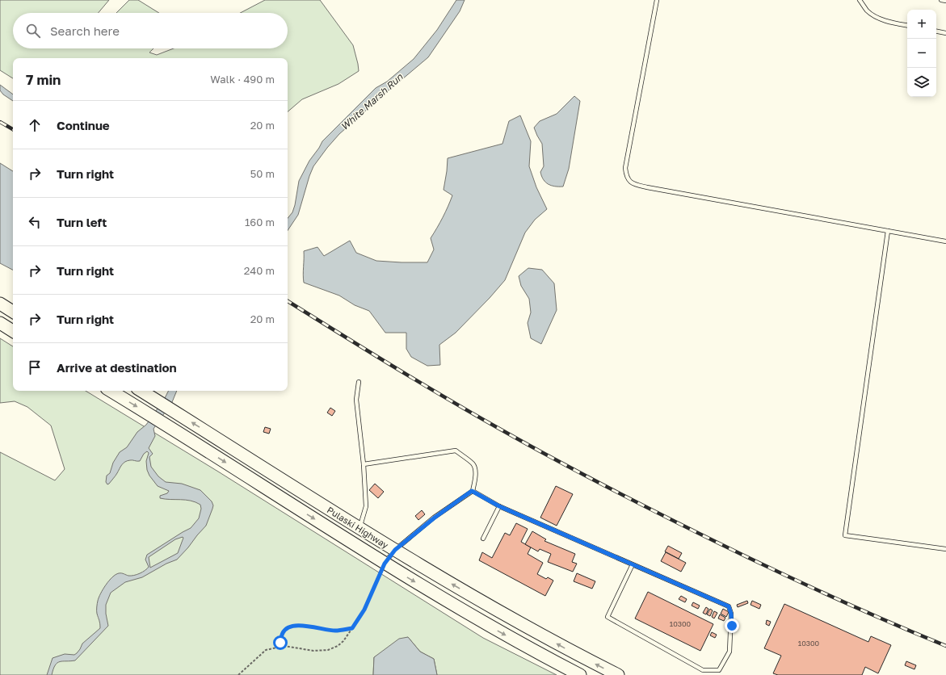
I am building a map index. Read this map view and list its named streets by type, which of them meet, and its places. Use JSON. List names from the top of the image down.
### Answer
{
  "streets": {
    "highway": ["Pulaski Highway"]
  },
  "water": ["White Marsh Run"],
  "house_numbers": ["10300", "10300"],
  "page": {
    "map_buttons": ["+", "−"],
    "search": "Search here",
    "heading": ["7 min", "Walk · 490 m"],
    "list": [
      ["Continue", "20 m"],
      ["Turn right", "50 m"],
      ["Turn left", "160 m"],
      ["Turn right", "240 m"],
      ["Turn right", "20 m"],
      "Arrive at destination"
    ]
  }
}
